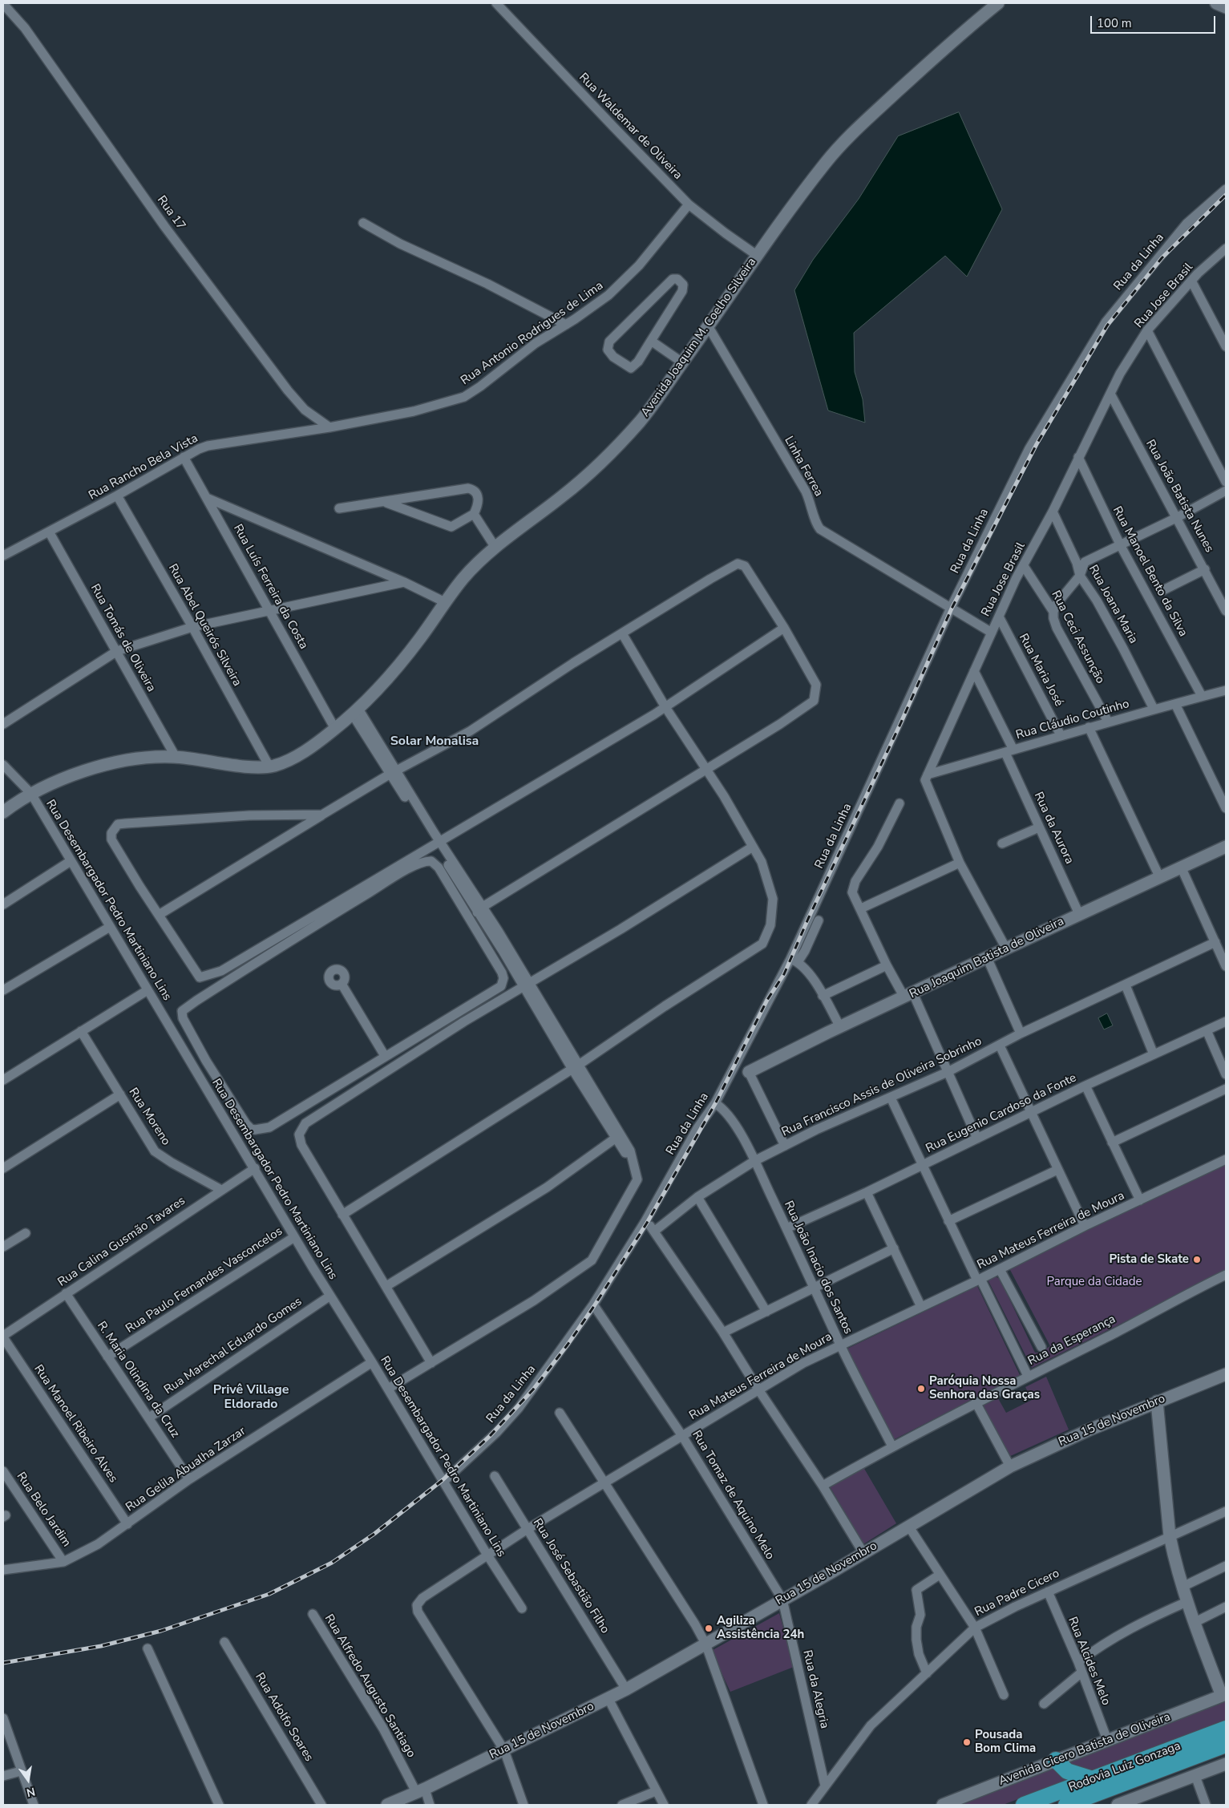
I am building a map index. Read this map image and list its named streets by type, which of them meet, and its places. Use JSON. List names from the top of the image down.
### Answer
{
  "streets": {
    "highway": ["Rodovia Luiz Gonzaga"],
    "main road": [
      "Avenida Joaquim M. Coelho Silveira",
      "Rua Joaquim Batista de Oliveira",
      "Rua 15 de Novembro",
      "Avenida Cicero Batista de Oliveira"
    ],
    "street": [
      "Rua Waldemar de Oliveira",
      "Rua 17",
      "Rua da Linha",
      "Rua Jose Brasil",
      "Rua Antonio Rodrigues de Lima",
      "Linha Ferrea",
      "Rua Rancho Bela Vista",
      "Rua João Batista Nunes",
      "Rua Manoel Bento da Silva",
      "Rua Luís Ferreira da Costa",
      "Rua Joana Maria",
      "Rua Abel Queirós Silveira",
      "Rua Ceci Assunção",
      "Rua Tomás de Oliveira",
      "Rua Maria José",
      "Rua Cláudio Coutinho",
      "Rua da Aurora",
      "Rua Desembargador Pedro Martiniano Lins",
      "Rua Francisco Assis de Oliveira Sobrinho",
      "Rua Eugenio Cardoso da Fonte",
      "Rua Moreno",
      "Rua Mateus Ferreira de Moura",
      "Rua Calina Gusmão Tavares",
      "Rua João Inacio dos Santos",
      "Rua Paulo Fernandes Vasconcelos",
      "Rua da Esperança",
      "Rua Marechal Eduardo Gomes",
      "R. Maria Olindina da Cruz",
      "Rua Manoel Ribeiro Alves",
      "Rua Gelila Abualha Zarzar",
      "Rua Tomaz de Aquino Melo",
      "Rua Belo Jardim",
      "Rua José Sebastião Filho",
      "Rua Padre Cicero",
      "Rua Alcides Melo",
      "Rua Alfredo Augusto Santiago",
      "Rua da Alegria",
      "Rua Adolfo Soares"
    ]
  },
  "crossings": [
    ["Rua Waldemar de Oliveira", "Rua Antonio Rodrigues de Lima"],
    ["Rua Waldemar de Oliveira", "Avenida Joaquim M. Coelho Silveira"],
    ["Rua 17", "Rua Antonio Rodrigues de Lima"],
    ["Rua 17", "Rua Rancho Bela Vista"],
    ["Rua da Linha", "Linha Ferrea"],
    ["Rua da Linha", "Rua Desembargador Pedro Martiniano Lins"],
    ["Rua da Linha", "Rua João Inacio dos Santos"],
    ["Rua da Linha", "Rua Tomaz de Aquino Melo"],
    ["Rua Jose Brasil", "Linha Ferrea"],
    ["Rua Jose Brasil", "Rua João Batista Nunes"],
    ["Rua Jose Brasil", "Rua Manoel Bento da Silva"],
    ["Rua Jose Brasil", "Rua Joana Maria"],
    ["Rua Jose Brasil", "Rua Ceci Assunção"],
    ["Rua Jose Brasil", "Rua Maria José"],
    ["Rua Jose Brasil", "Rua Cláudio Coutinho"],
    ["Rua Jose Brasil", "Rua da Aurora"],
    ["Rua Jose Brasil", "Rua Joaquim Batista de Oliveira"],
    ["Rua Antonio Rodrigues de Lima", "Rua Rancho Bela Vista"],
    ["Avenida Joaquim M. Coelho Silveira", "Linha Ferrea"],
    ["Avenida Joaquim M. Coelho Silveira", "Rua Luís Ferreira da Costa"],
    ["Avenida Joaquim M. Coelho Silveira", "Rua Abel Queirós Silveira"],
    ["Avenida Joaquim M. Coelho Silveira", "Rua Tomás de Oliveira"],
    ["Avenida Joaquim M. Coelho Silveira", "Rua Desembargador Pedro Martiniano Lins"],
    ["Rua Rancho Bela Vista", "Rua Luís Ferreira da Costa"],
    ["Rua Rancho Bela Vista", "Rua Abel Queirós Silveira"],
    ["Rua Rancho Bela Vista", "Rua Tomás de Oliveira"],
    ["Rua Manoel Bento da Silva", "Rua Cláudio Coutinho"],
    ["Rua Joana Maria", "Rua Cláudio Coutinho"],
    ["Rua Ceci Assunção", "Rua Cláudio Coutinho"],
    ["Rua Maria José", "Rua Cláudio Coutinho"],
    ["Rua Cláudio Coutinho", "Rua da Aurora"],
    ["Rua da Aurora", "Rua Joaquim Batista de Oliveira"],
    ["Rua Desembargador Pedro Martiniano Lins", "Rua Mateus Ferreira de Moura"],
    ["Rua Desembargador Pedro Martiniano Lins", "Rua Calina Gusmão Tavares"],
    ["Rua Desembargador Pedro Martiniano Lins", "Rua Paulo Fernandes Vasconcelos"],
    ["Rua Desembargador Pedro Martiniano Lins", "Rua Marechal Eduardo Gomes"],
    ["Rua Desembargador Pedro Martiniano Lins", "Rua Gelila Abualha Zarzar"],
    ["Rua Francisco Assis de Oliveira Sobrinho", "Rua João Inacio dos Santos"],
    ["Rua Eugenio Cardoso da Fonte", "Rua João Inacio dos Santos"],
    ["Rua Moreno", "Rua Calina Gusmão Tavares"],
    ["Rua Mateus Ferreira de Moura", "Rua João Inacio dos Santos"],
    ["Rua Mateus Ferreira de Moura", "Rua 15 de Novembro"],
    ["Rua Mateus Ferreira de Moura", "Rua Tomaz de Aquino Melo"],
    ["Rua Mateus Ferreira de Moura", "Rua José Sebastião Filho"],
    ["Rua Calina Gusmão Tavares", "R. Maria Olindina da Cruz"],
    ["Rua Calina Gusmão Tavares", "Rua Manoel Ribeiro Alves"],
    ["Rua João Inacio dos Santos", "Rua da Esperança"],
    ["Rua Paulo Fernandes Vasconcelos", "R. Maria Olindina da Cruz"],
    ["Rua Marechal Eduardo Gomes", "R. Maria Olindina da Cruz"],
    ["R. Maria Olindina da Cruz", "Rua Gelila Abualha Zarzar"],
    ["Rua 15 de Novembro", "Rua Tomaz de Aquino Melo"],
    ["Rua 15 de Novembro", "Rua José Sebastião Filho"],
    ["Rua 15 de Novembro", "Rua Alfredo Augusto Santiago"],
    ["Rua 15 de Novembro", "Rua da Alegria"],
    ["Rua Manoel Ribeiro Alves", "Rua Gelila Abualha Zarzar"],
    ["Rua Gelila Abualha Zarzar", "Rua Belo Jardim"],
    ["Rua Tomaz de Aquino Melo", "Rua da Alegria"],
    ["Rua Padre Cicero", "Rua Alcides Melo"],
    ["Rua Padre Cicero", "Rua da Alegria"],
    ["Rua Alcides Melo", "Avenida Cicero Batista de Oliveira"]
  ],
  "districts": ["Solar Monalisa", "Privê Village Eldorado"],
  "parks": ["Parque da Cidade"],
  "places": [
    "Pista de Skate",
    "Paróquia Nossa Senhora das Graças",
    "Agiliza Assistência 24h",
    "Pousada Bom Clima"
  ],
  "scale_bar": "100 m",
  "north": "bottom"
}
